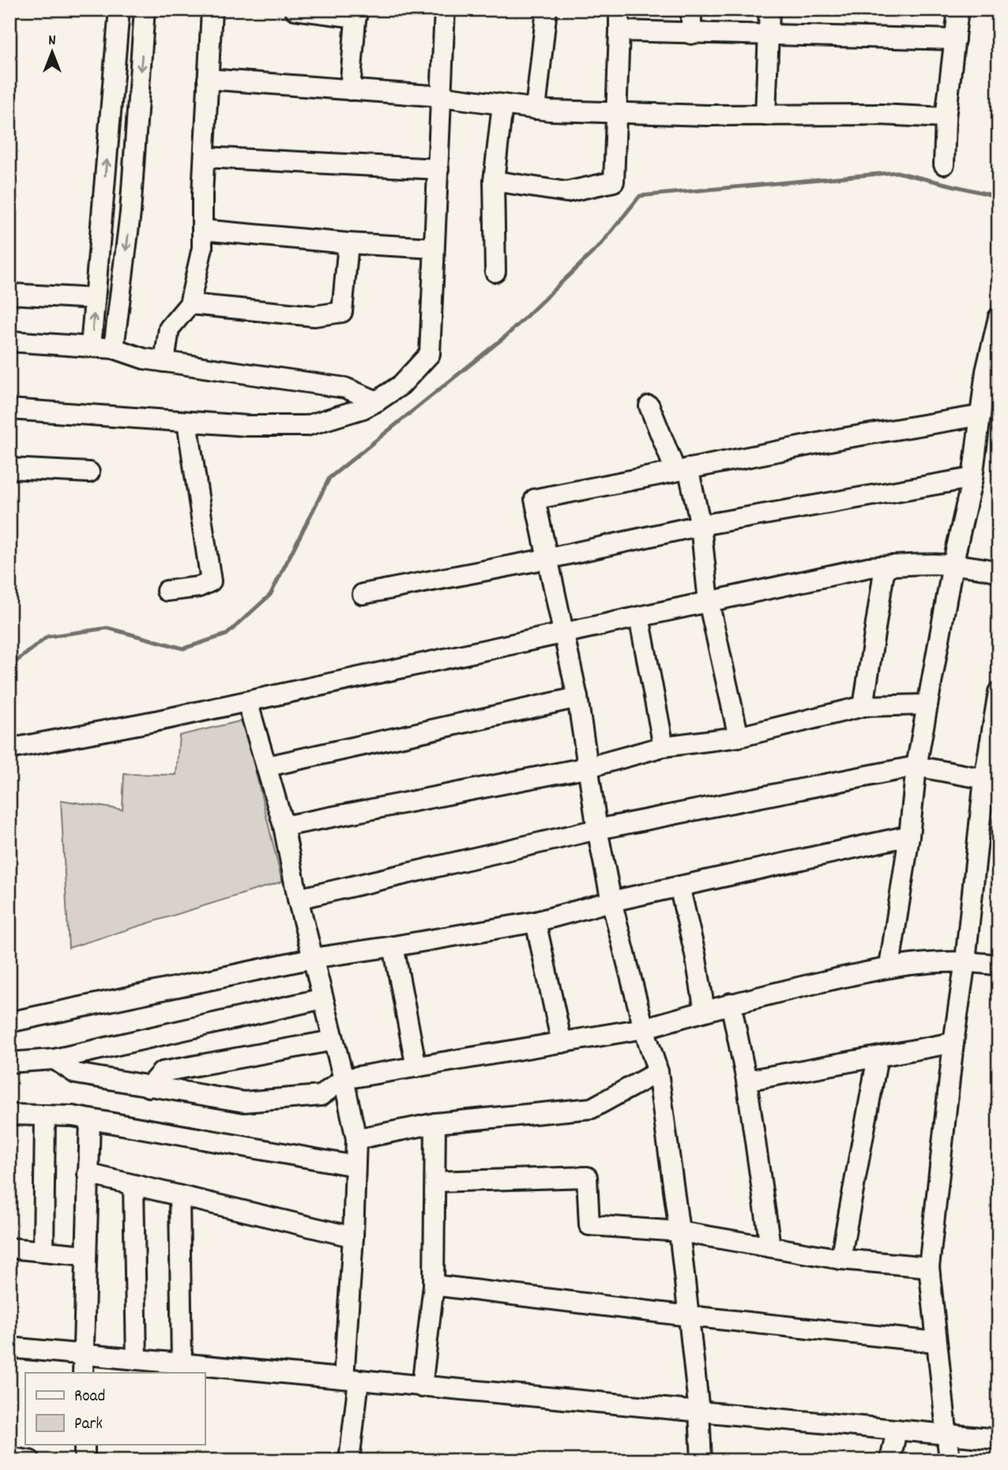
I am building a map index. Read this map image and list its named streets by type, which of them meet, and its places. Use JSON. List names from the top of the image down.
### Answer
{
  "legend": ["Road", "Park"],
  "north": "top"
}
